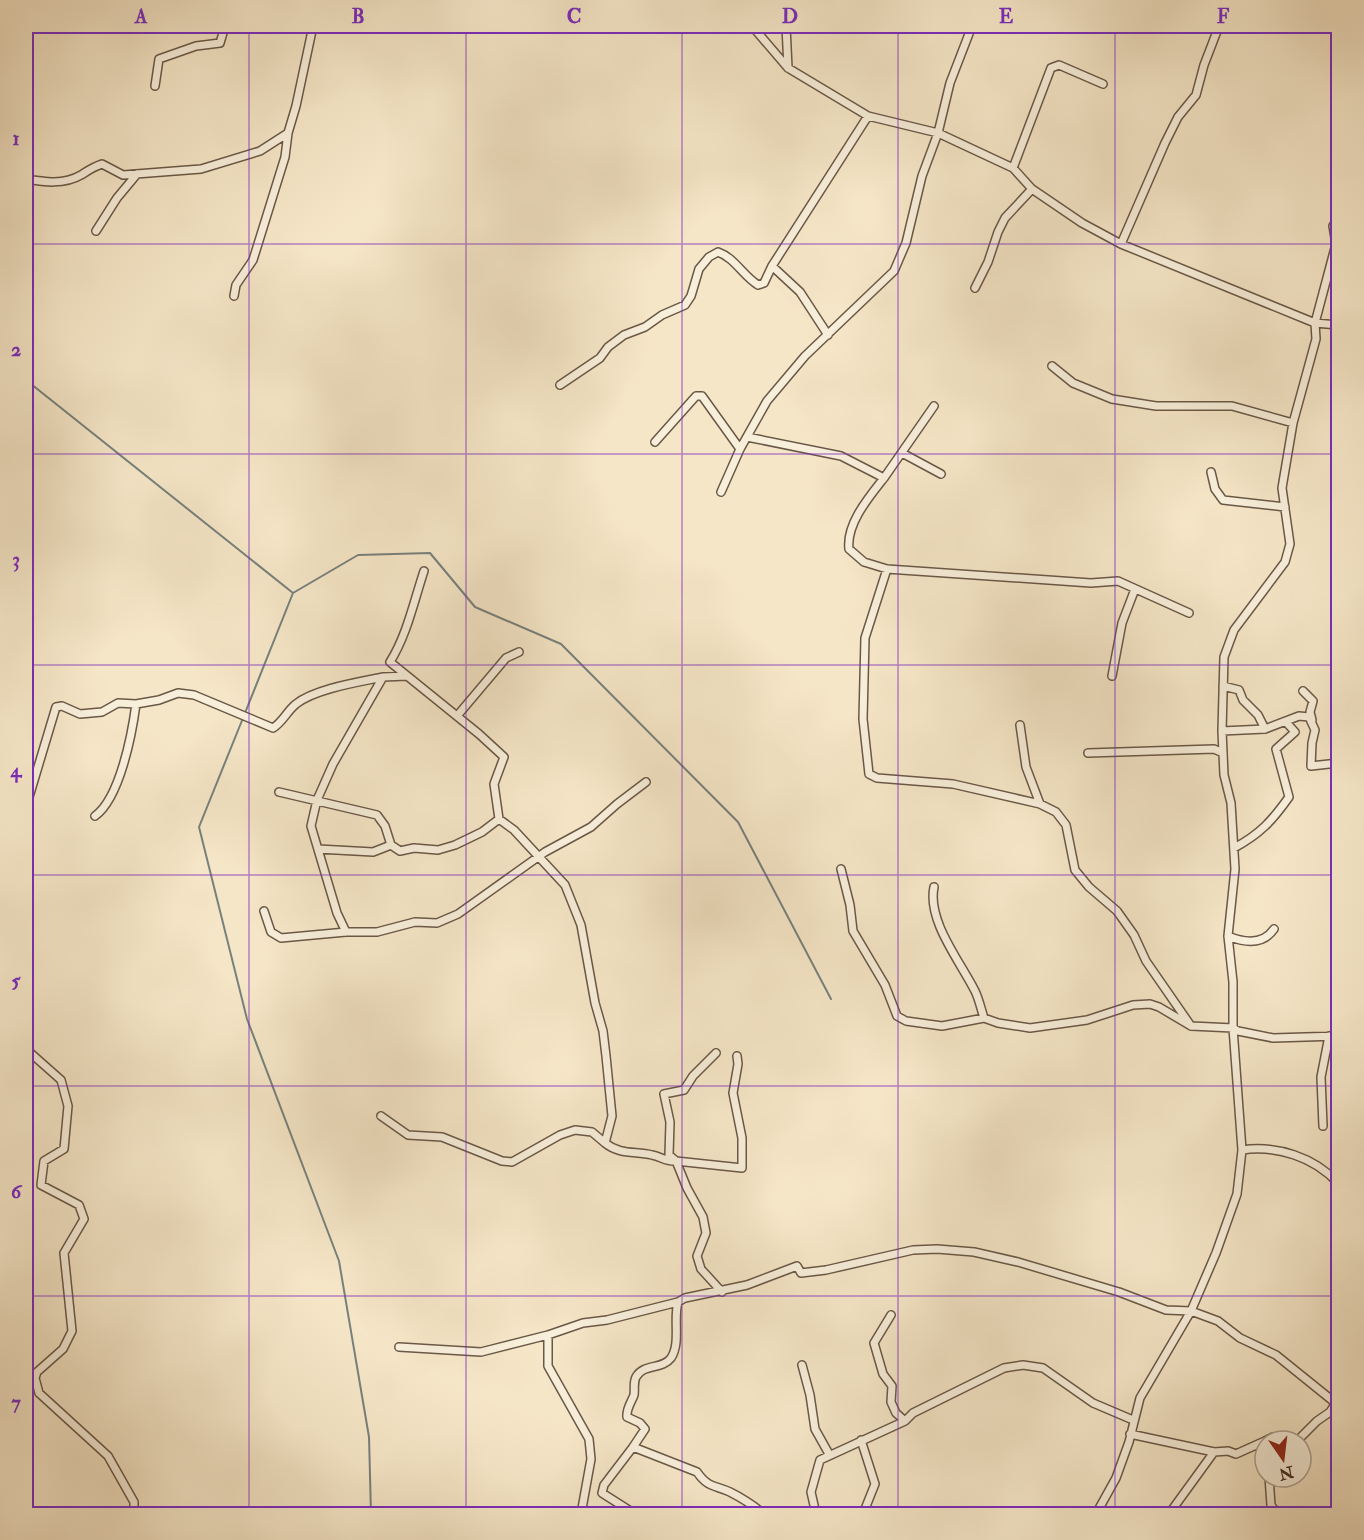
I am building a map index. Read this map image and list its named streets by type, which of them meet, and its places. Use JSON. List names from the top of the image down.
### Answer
{
  "north": "bottom",
  "grid": {
    "columns": [
      "A",
      "B",
      "C",
      "D",
      "E",
      "F"
    ],
    "rows": [
      "1",
      "2",
      "3",
      "4",
      "5",
      "6",
      "7"
    ]
  }
}
